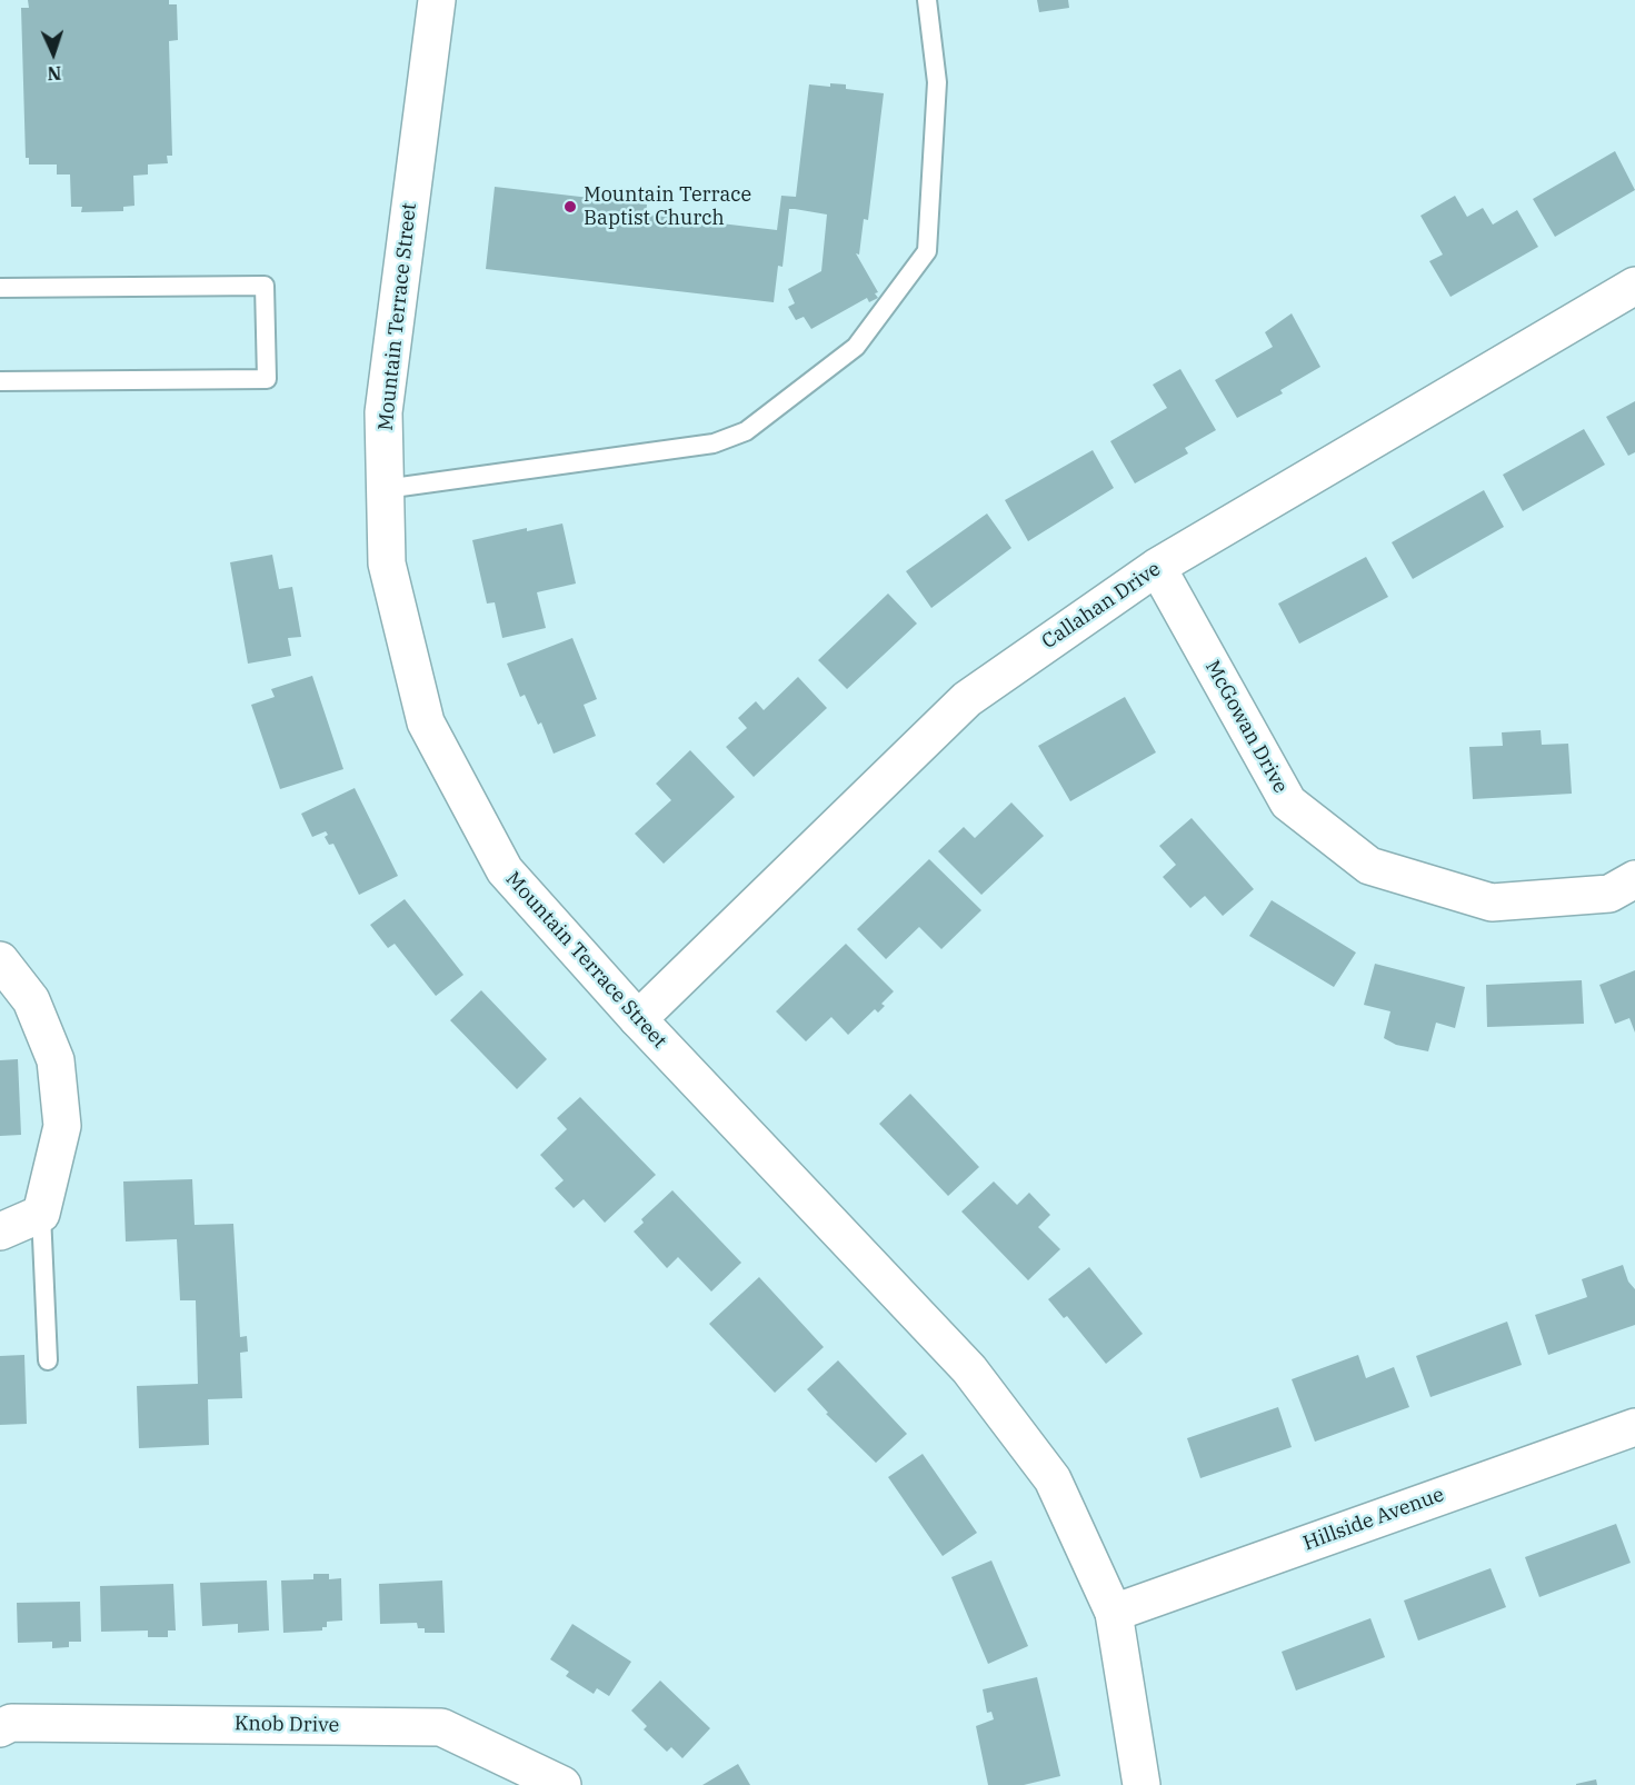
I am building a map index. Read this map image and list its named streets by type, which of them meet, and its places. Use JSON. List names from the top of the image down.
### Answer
{
  "streets": {
    "street": [
      "Mountain Terrace Street",
      "Callahan Drive",
      "McGowan Drive",
      "Hillside Avenue",
      "Knob Drive"
    ]
  },
  "crossings": [
    ["Mountain Terrace Street", "Callahan Drive"],
    ["Mountain Terrace Street", "Hillside Avenue"],
    ["Callahan Drive", "McGowan Drive"]
  ],
  "places": ["Mountain Terrace Baptist Church"],
  "north": "bottom"
}
